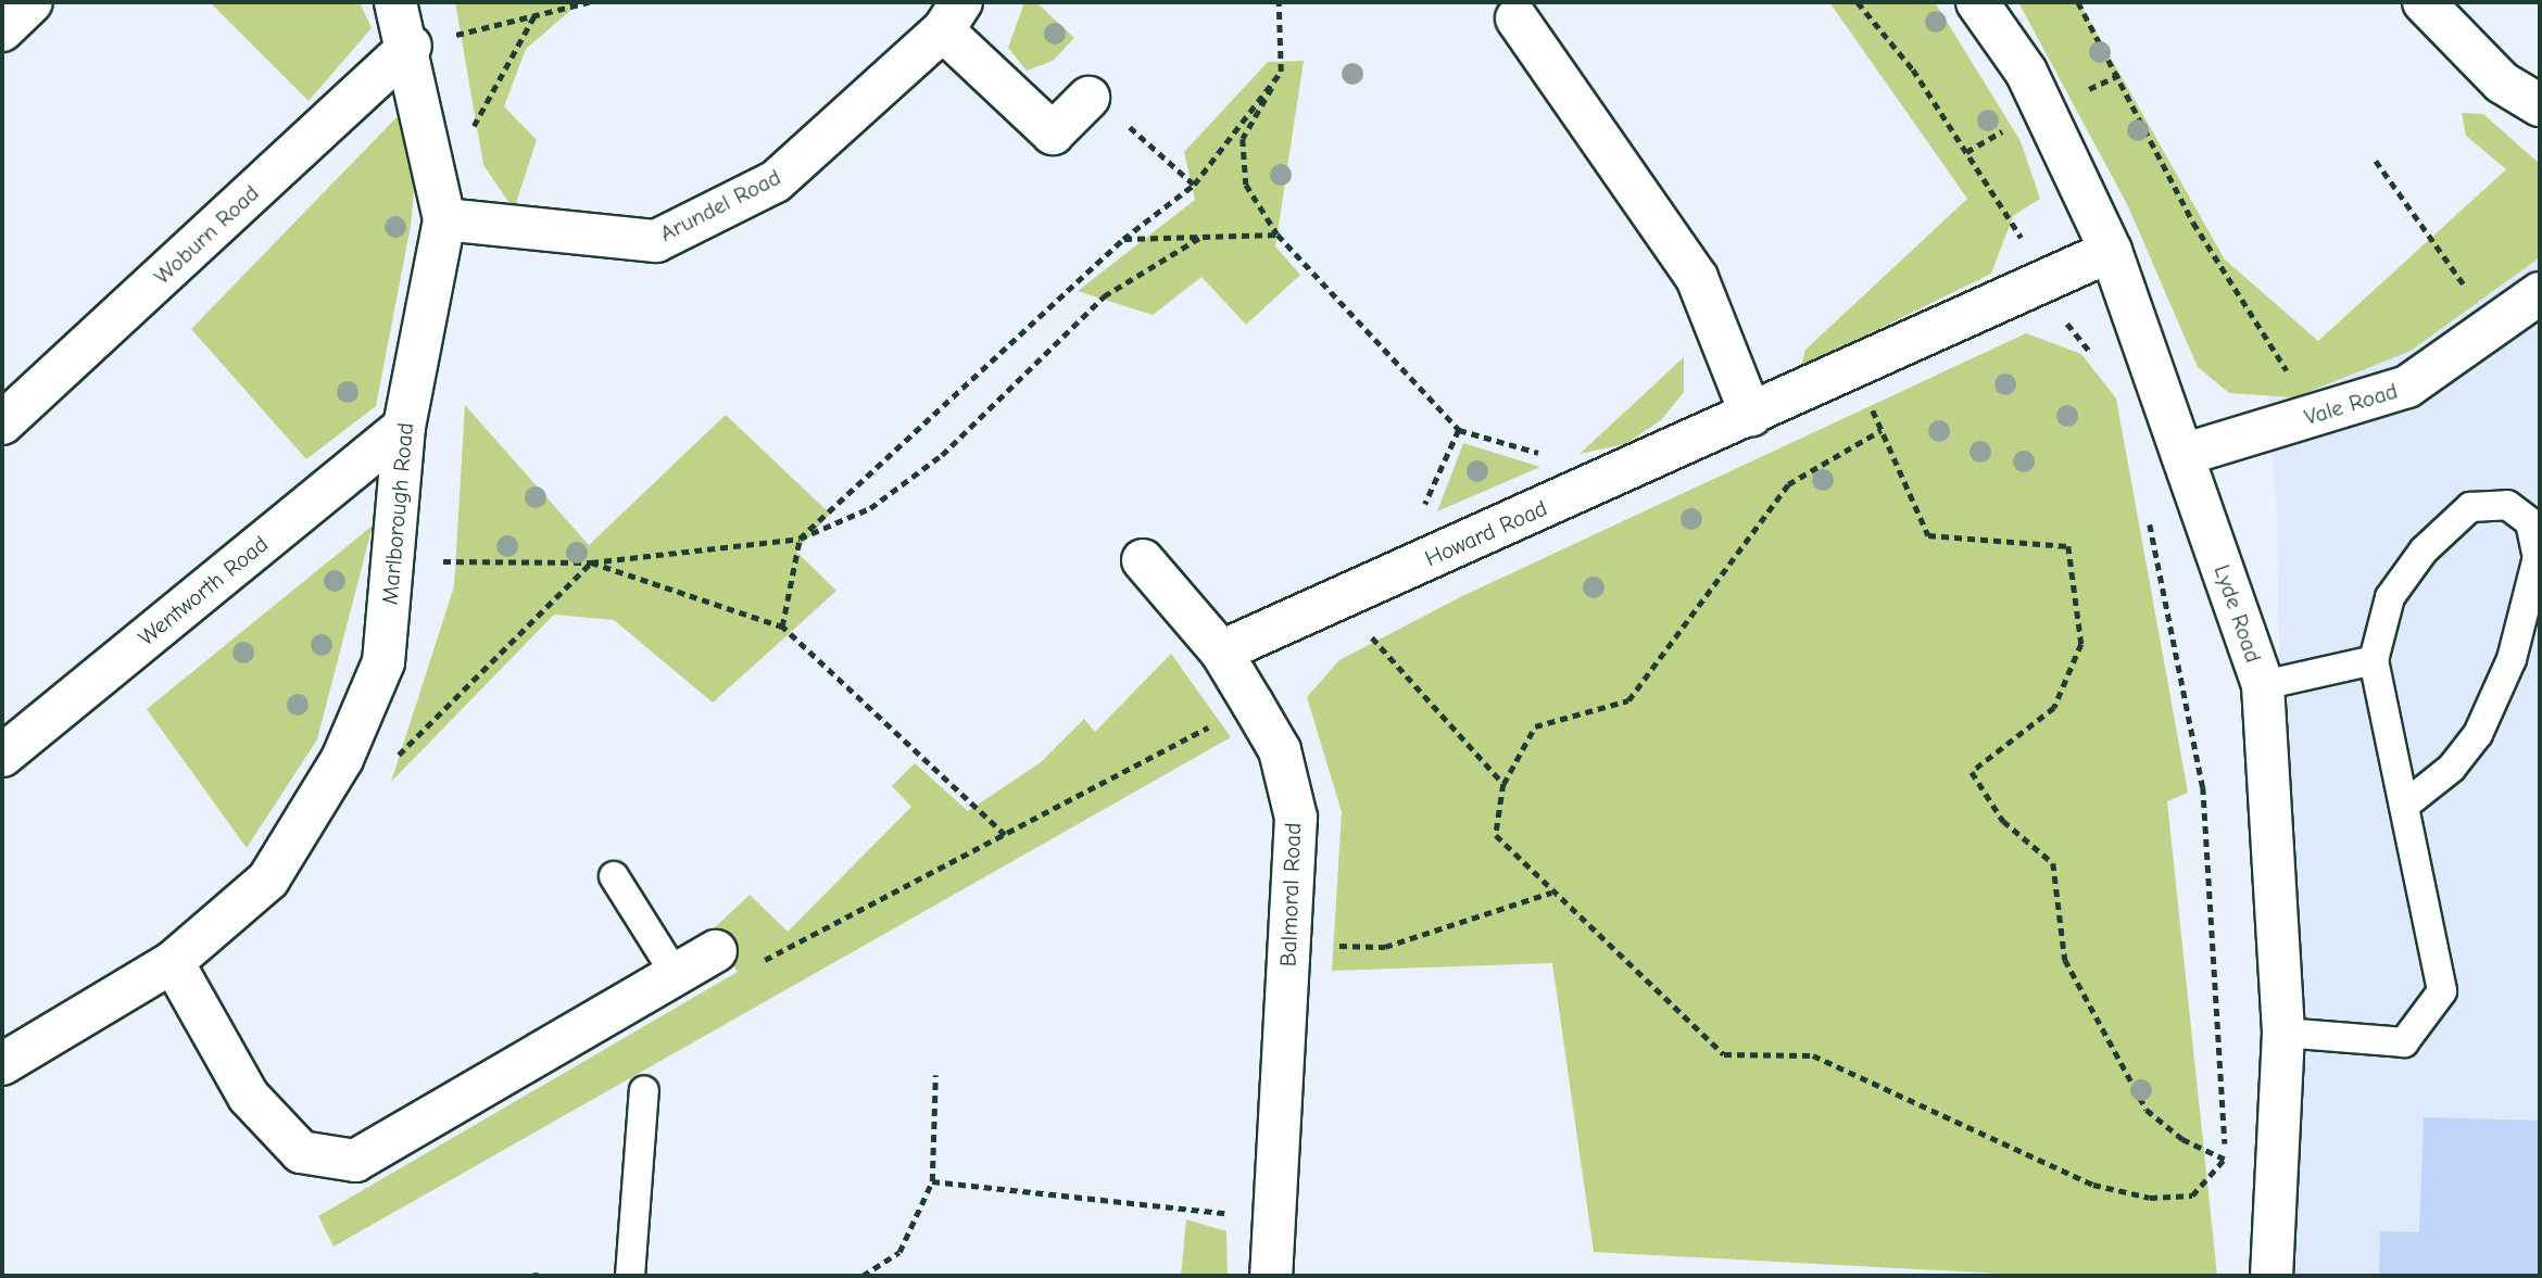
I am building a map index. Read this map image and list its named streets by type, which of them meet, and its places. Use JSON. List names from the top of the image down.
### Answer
{
  "streets": {
    "street": [
      "Arundel Road",
      "Woburn Road",
      "Vale Road",
      "Marlborough Road",
      "Howard Road",
      "Wentworth Road",
      "Lyde Road",
      "Balmoral Road"
    ]
  },
  "crossings": [
    ["Arundel Road", "Marlborough Road"],
    ["Woburn Road", "Marlborough Road"],
    ["Vale Road", "Lyde Road"],
    ["Marlborough Road", "Wentworth Road"],
    ["Howard Road", "Lyde Road"],
    ["Howard Road", "Balmoral Road"]
  ]
}
